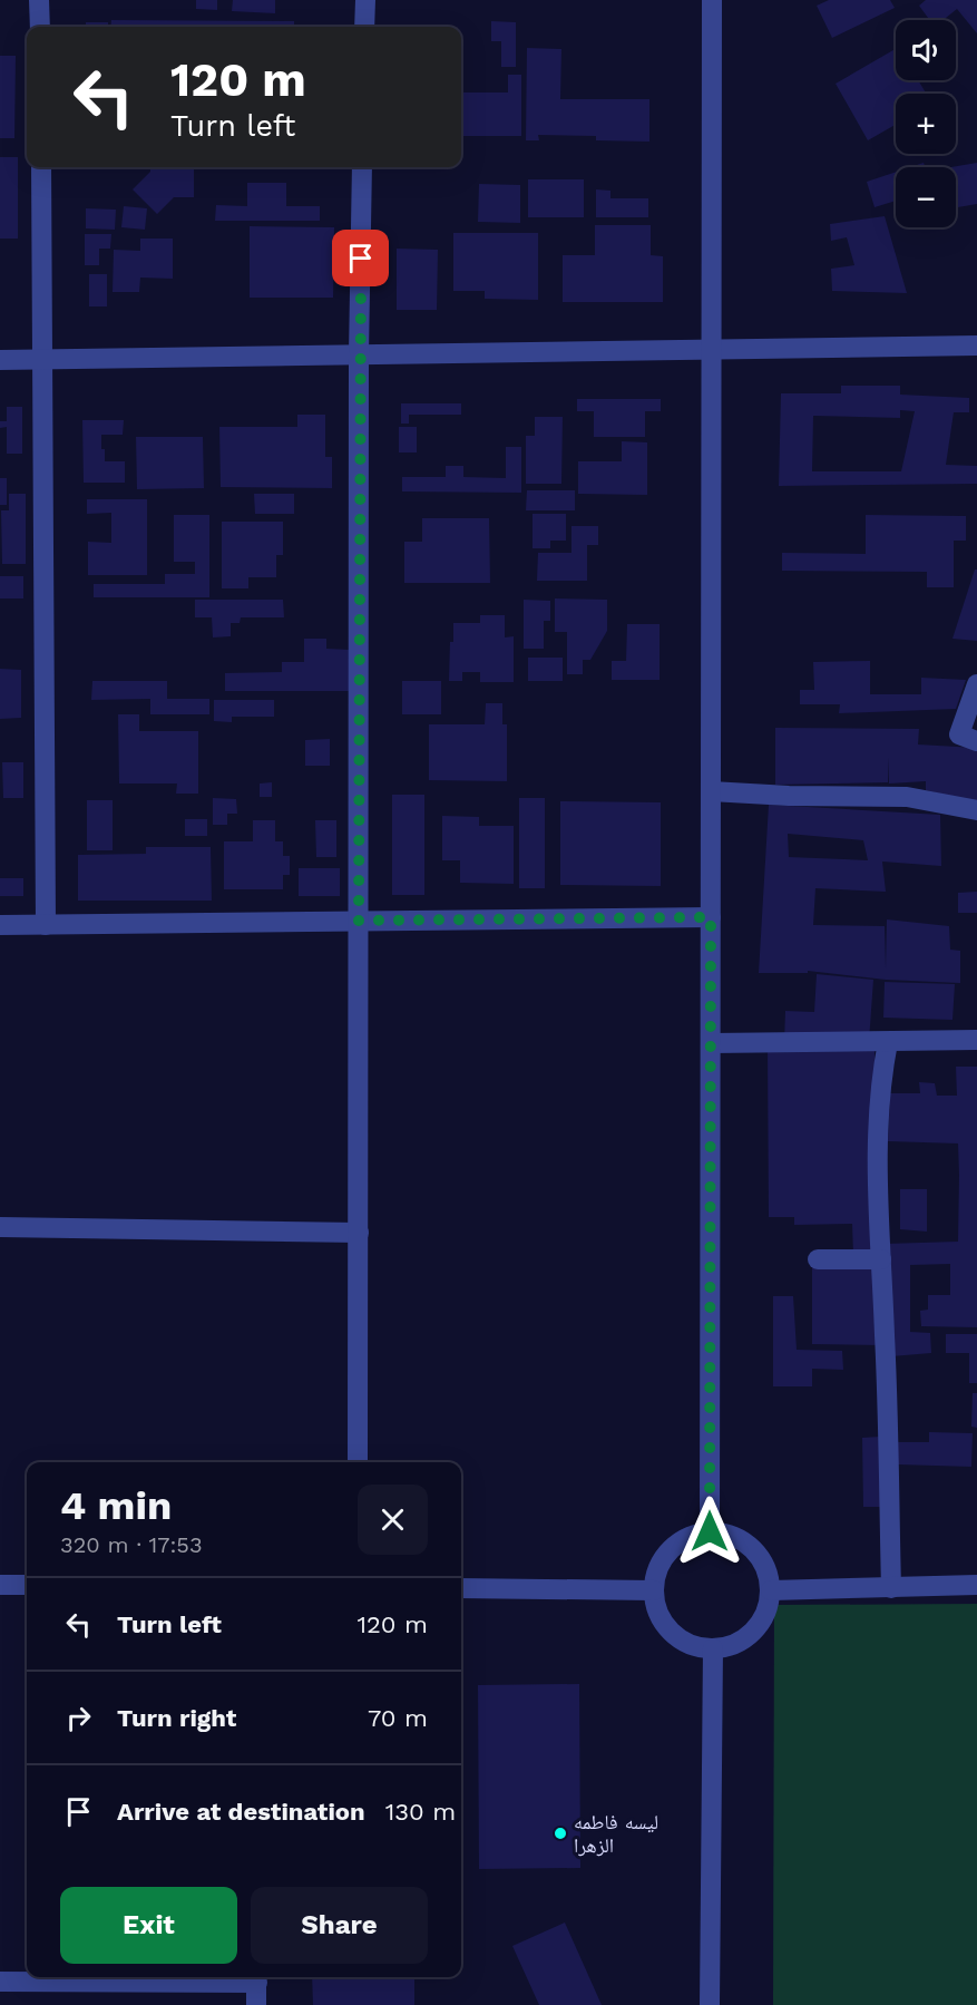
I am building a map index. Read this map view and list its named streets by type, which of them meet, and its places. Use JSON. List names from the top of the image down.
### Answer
{
  "places": ["لیسه فاطمه الزهرا"],
  "page": {
    "map_buttons": ["+", "−"],
    "turn": ["120 m", "Turn left"],
    "heading": ["4 min", "320 m · 17:53"],
    "list": [
      {
        "name": "Turn left",
        "value": "120 m"
      },
      {
        "name": "Turn right",
        "value": "70 m"
      },
      {
        "name": "Arrive at destination",
        "value": "130 m"
      }
    ],
    "buttons": ["Exit", "Share"]
  }
}
